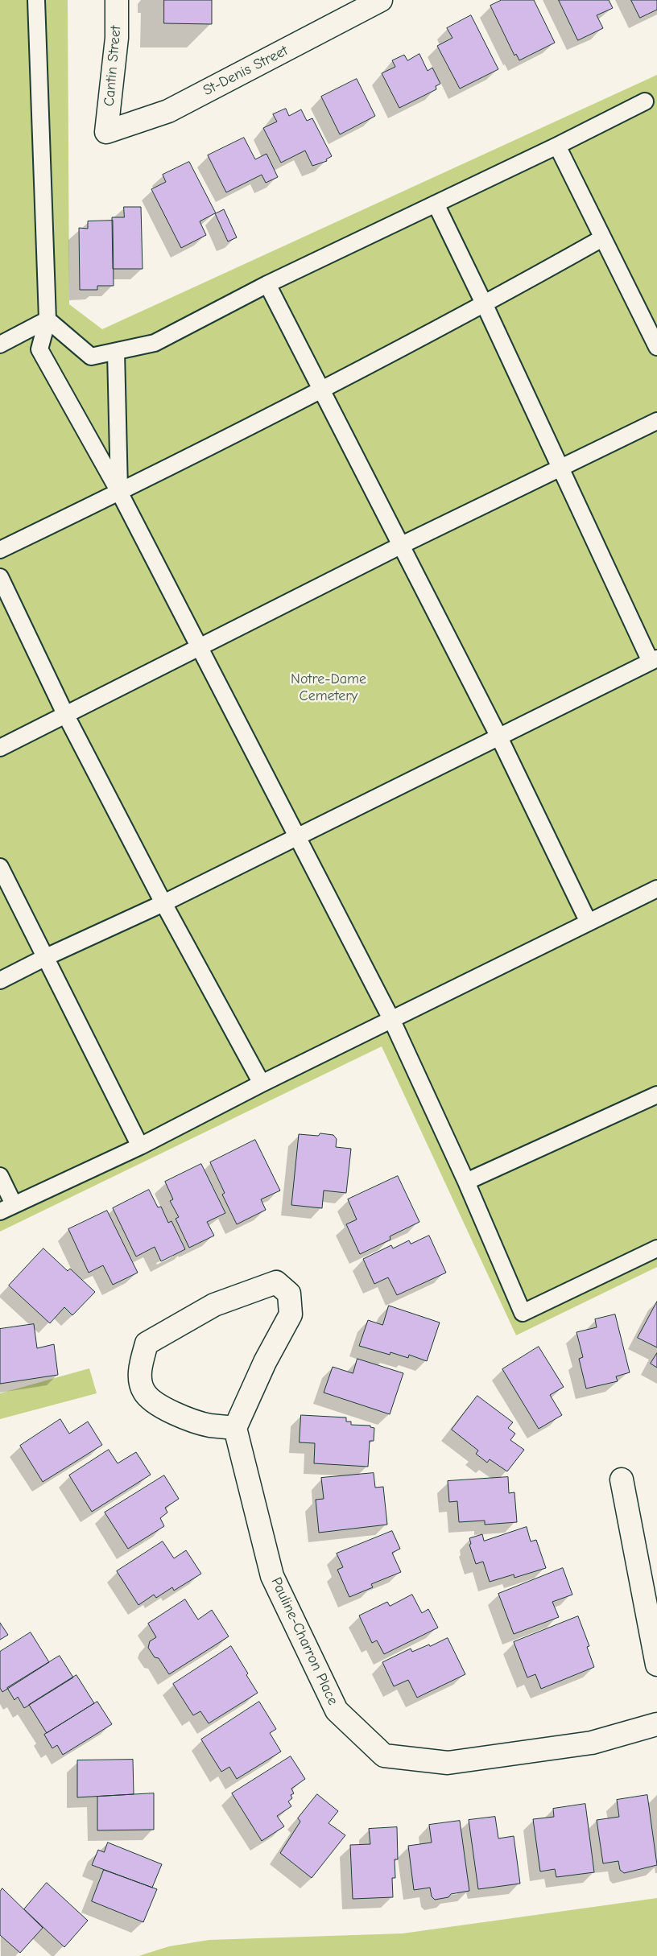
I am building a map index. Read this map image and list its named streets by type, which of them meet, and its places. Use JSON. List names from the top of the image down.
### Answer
{
  "streets": {
    "street": ["Cantin Street", "St-Denis Street", "Pauline-Charron Place"]
  },
  "crossings": [
    ["Cantin Street", "St-Denis Street"]
  ],
  "parks": ["Notre-Dame Cemetery"]
}
